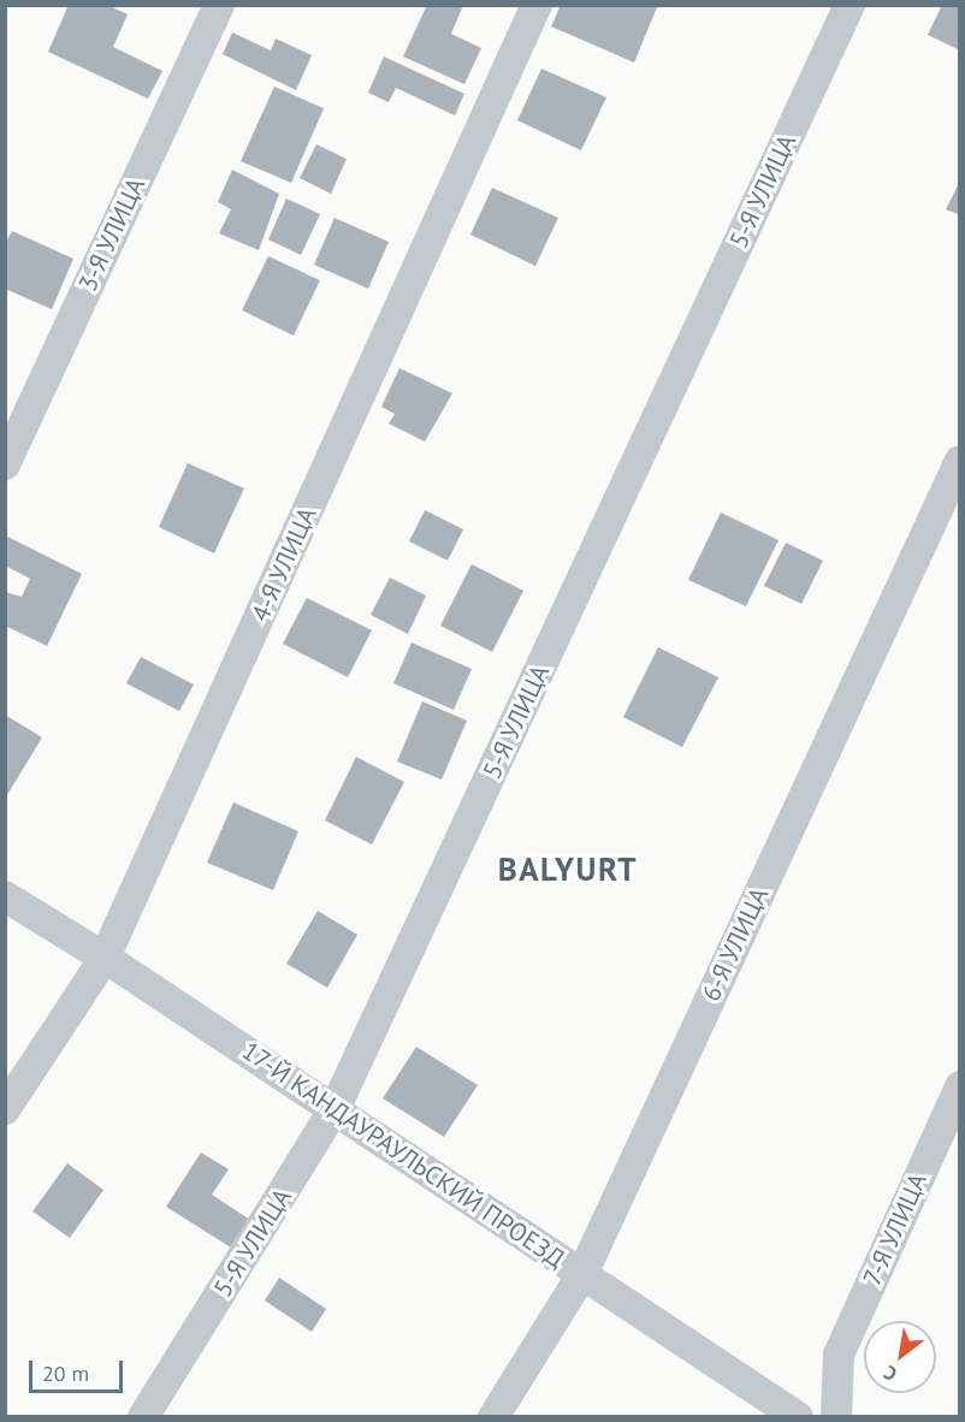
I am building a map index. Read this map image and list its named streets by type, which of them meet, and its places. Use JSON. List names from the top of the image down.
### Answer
{
  "streets": {
    "street": [
      "5-Я УЛИЦА",
      "3-Я УЛИЦА",
      "4-Я УЛИЦА",
      "6-Я УЛИЦА",
      "17-Й КАНДАУРАУЛЬСКИЙ ПРОЕЗД",
      "7-Я УЛИЦА"
    ]
  },
  "crossings": [
    ["5-Я УЛИЦА", "17-Й КАНДАУРАУЛЬСКИЙ ПРОЕЗД"],
    ["4-Я УЛИЦА", "17-Й КАНДАУРАУЛЬСКИЙ ПРОЕЗД"],
    ["6-Я УЛИЦА", "17-Й КАНДАУРАУЛЬСКИЙ ПРОЕЗД"]
  ],
  "districts": ["BALYURT"],
  "scale_bar": "20 m",
  "north": "bottom left"
}
